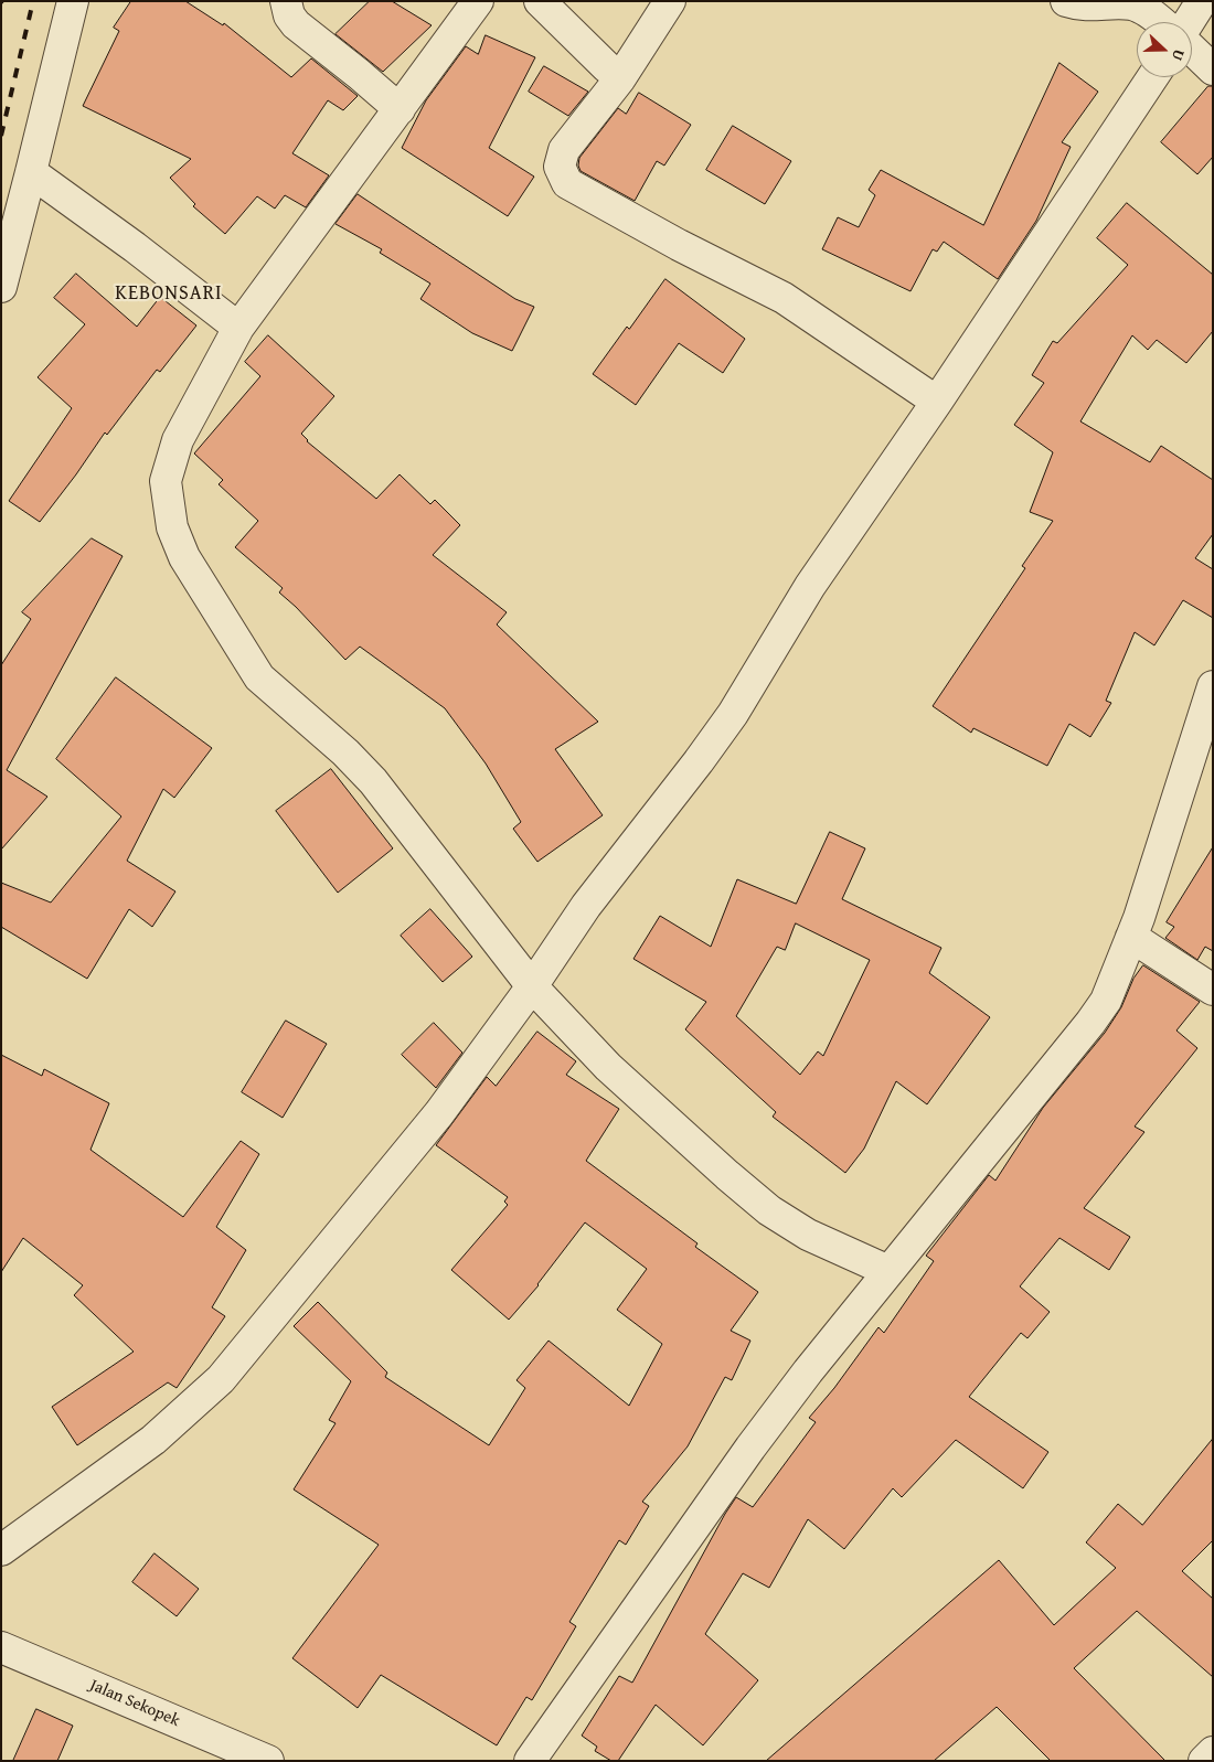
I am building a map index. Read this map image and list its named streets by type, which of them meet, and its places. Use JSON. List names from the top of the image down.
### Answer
{
  "streets": {
    "street": ["Jalan Sekopek"]
  },
  "districts": ["KEBONSARI"],
  "north": "right"
}
